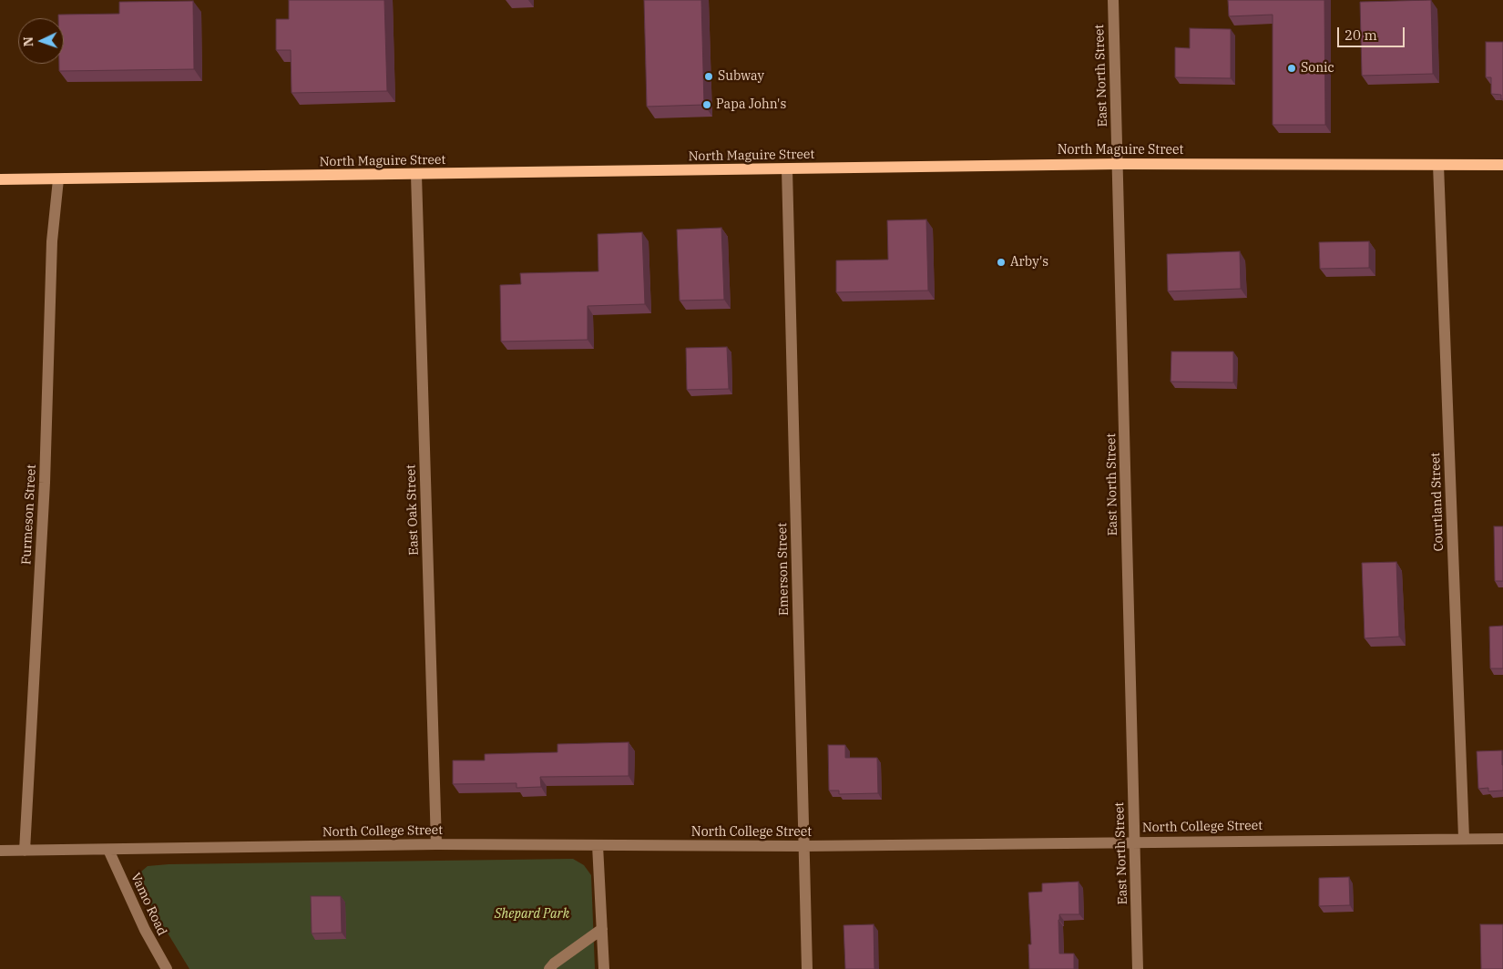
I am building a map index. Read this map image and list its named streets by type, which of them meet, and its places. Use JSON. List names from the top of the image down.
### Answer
{
  "streets": {
    "main road": ["North Maguire Street"],
    "street": [
      "East North Street",
      "Courtland Street",
      "East Oak Street",
      "Furmeson Street",
      "Emerson Street",
      "North College Street",
      "Vamo Road"
    ]
  },
  "crossings": [
    ["East North Street", "North Maguire Street"],
    ["East North Street", "North College Street"],
    ["North Maguire Street", "Courtland Street"],
    ["North Maguire Street", "East Oak Street"],
    ["North Maguire Street", "Furmeson Street"],
    ["North Maguire Street", "Emerson Street"],
    ["Courtland Street", "North College Street"],
    ["East Oak Street", "North College Street"],
    ["Furmeson Street", "North College Street"],
    ["Emerson Street", "North College Street"],
    ["North College Street", "Vamo Road"]
  ],
  "parks": ["Shepard Park"],
  "places": [
    "Sonic",
    "Subway",
    "Papa John's",
    "Arby's"
  ],
  "scale_bar": "20 m",
  "north": "left"
}
